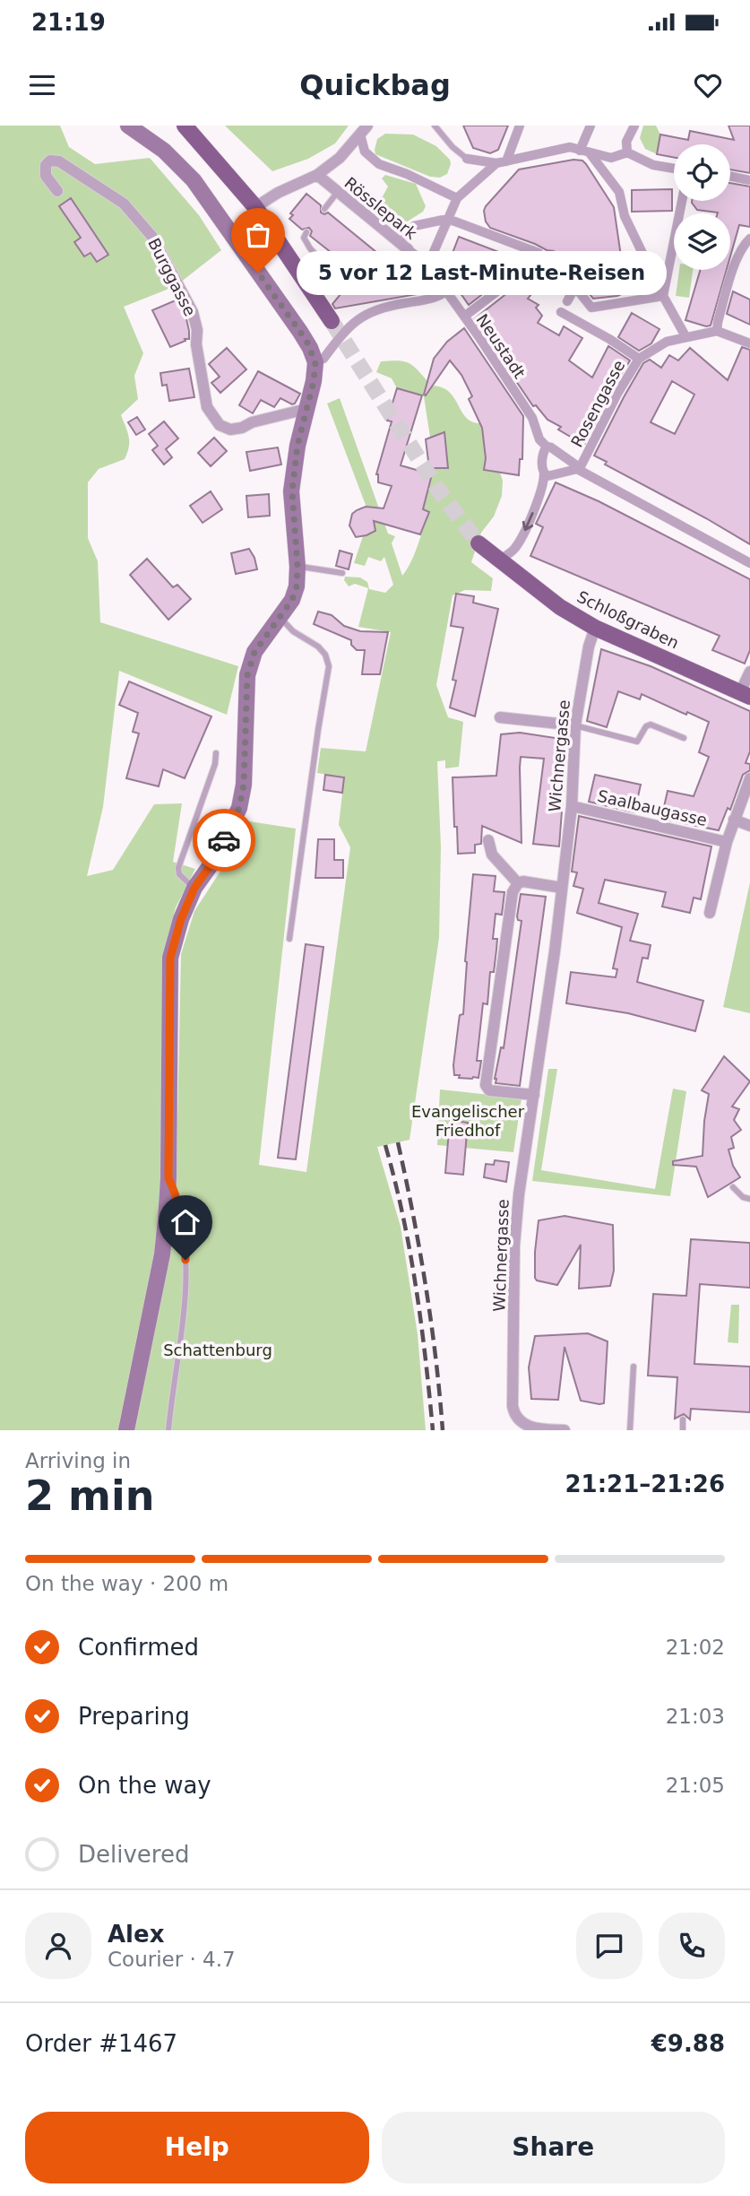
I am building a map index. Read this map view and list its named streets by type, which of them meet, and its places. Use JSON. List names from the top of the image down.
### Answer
{
  "streets": {
    "main road": ["Schloßgraben"],
    "street": [
      "Rösslepark",
      "Burggasse",
      "Neustadt",
      "Rosengasse",
      "Wichnergasse",
      "Saalbaugasse"
    ]
  },
  "crossings": [
    ["Rösslepark", "Neustadt"],
    ["Schloßgraben", "Wichnergasse"],
    ["Wichnergasse", "Saalbaugasse"]
  ],
  "parks": ["Evangelischer Friedhof", "Schattenburg"],
  "places": ["5 vor 12 Last-Minute-Reisen"],
  "page": {
    "status": "21:19",
    "header": "Quickbag",
    "bubble": "5 vor 12 Last-Minute-Reisen",
    "heading": ["2 min", "Arriving in", "21:21–21:26"],
    "panel": [
      "Alex",
      "Courier · 4.7",
      "Order #1467",
      "€9.88"
    ],
    "bar": "On the way · 200 m",
    "list": [
      ["Confirmed", "21:02"],
      ["Preparing", "21:03"],
      ["On the way", "21:05"],
      "Delivered"
    ],
    "buttons": ["Help", "Share"]
  }
}
